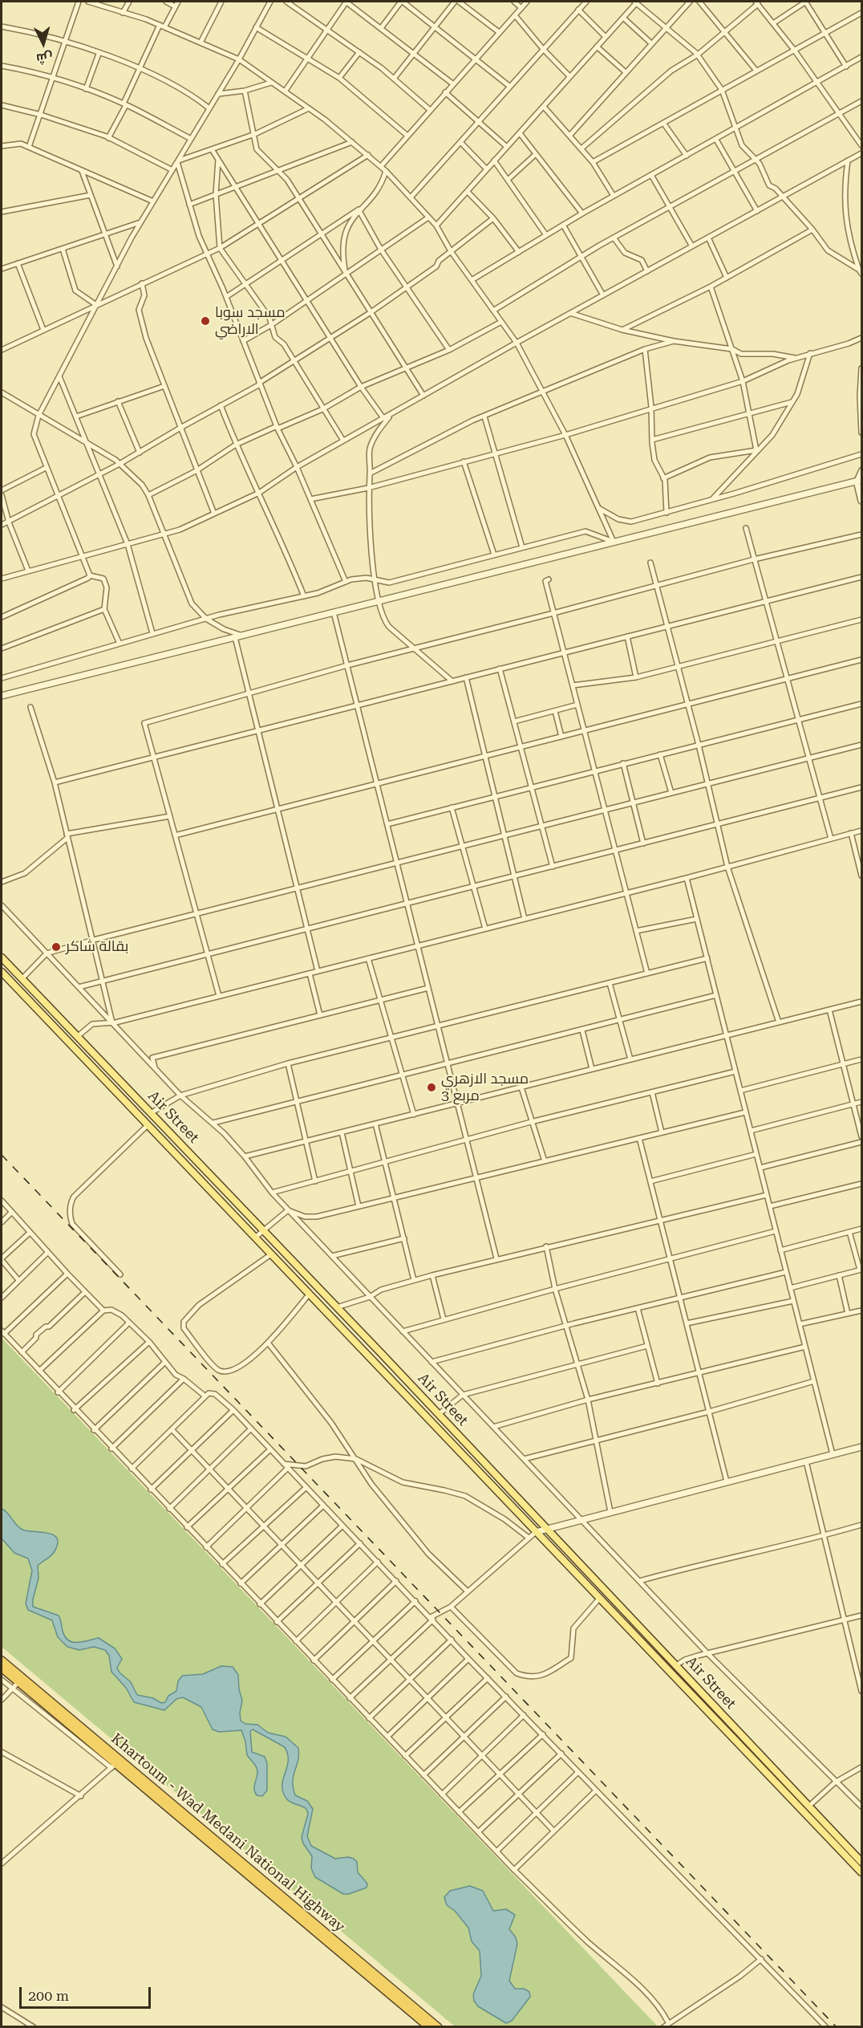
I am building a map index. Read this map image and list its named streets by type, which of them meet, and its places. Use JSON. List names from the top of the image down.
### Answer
{
  "streets": {
    "highway": ["Khartoum - Wad Medani National Highway"],
    "main road": ["Air Street"]
  },
  "places": ["مسجد سوبا الاراضي", "بقالة شاكر", "مسجد الازهري مربع 3"],
  "scale_bar": "200 m",
  "north": "bottom"
}
